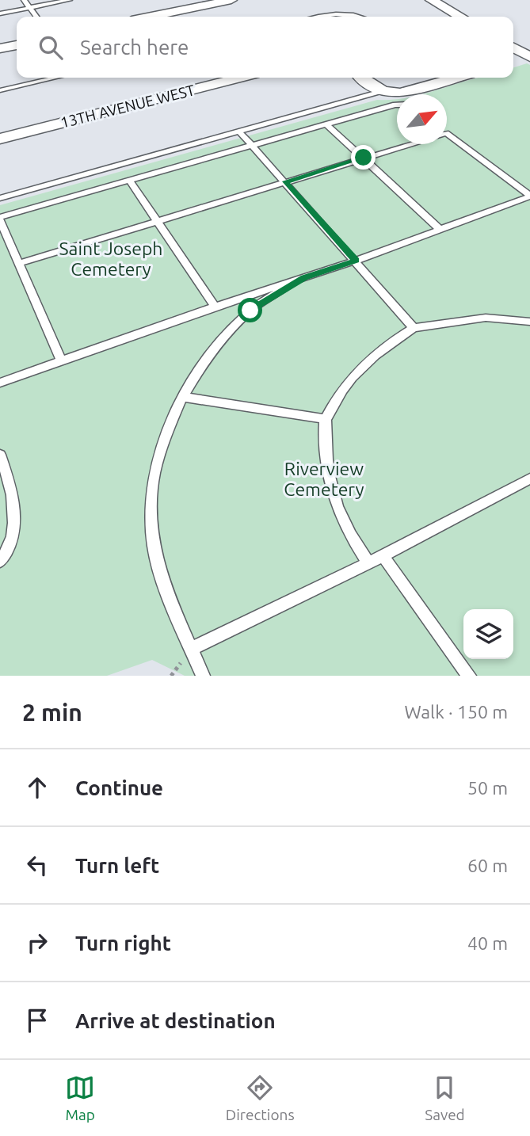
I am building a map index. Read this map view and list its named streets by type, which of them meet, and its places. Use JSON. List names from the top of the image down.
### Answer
{
  "streets": {
    "street": ["13TH AVENUE WEST"]
  },
  "parks": ["Saint Joseph Cemetery", "Riverview Cemetery"],
  "north": "top right",
  "page": {
    "search": "Search here",
    "heading": ["2 min", "Walk · 150 m"],
    "list": [
      ["Continue", "50 m"],
      ["Turn left", "60 m"],
      ["Turn right", "40 m"],
      "Arrive at destination"
    ],
    "nav": ["Map", "Directions", "Saved"]
  }
}
